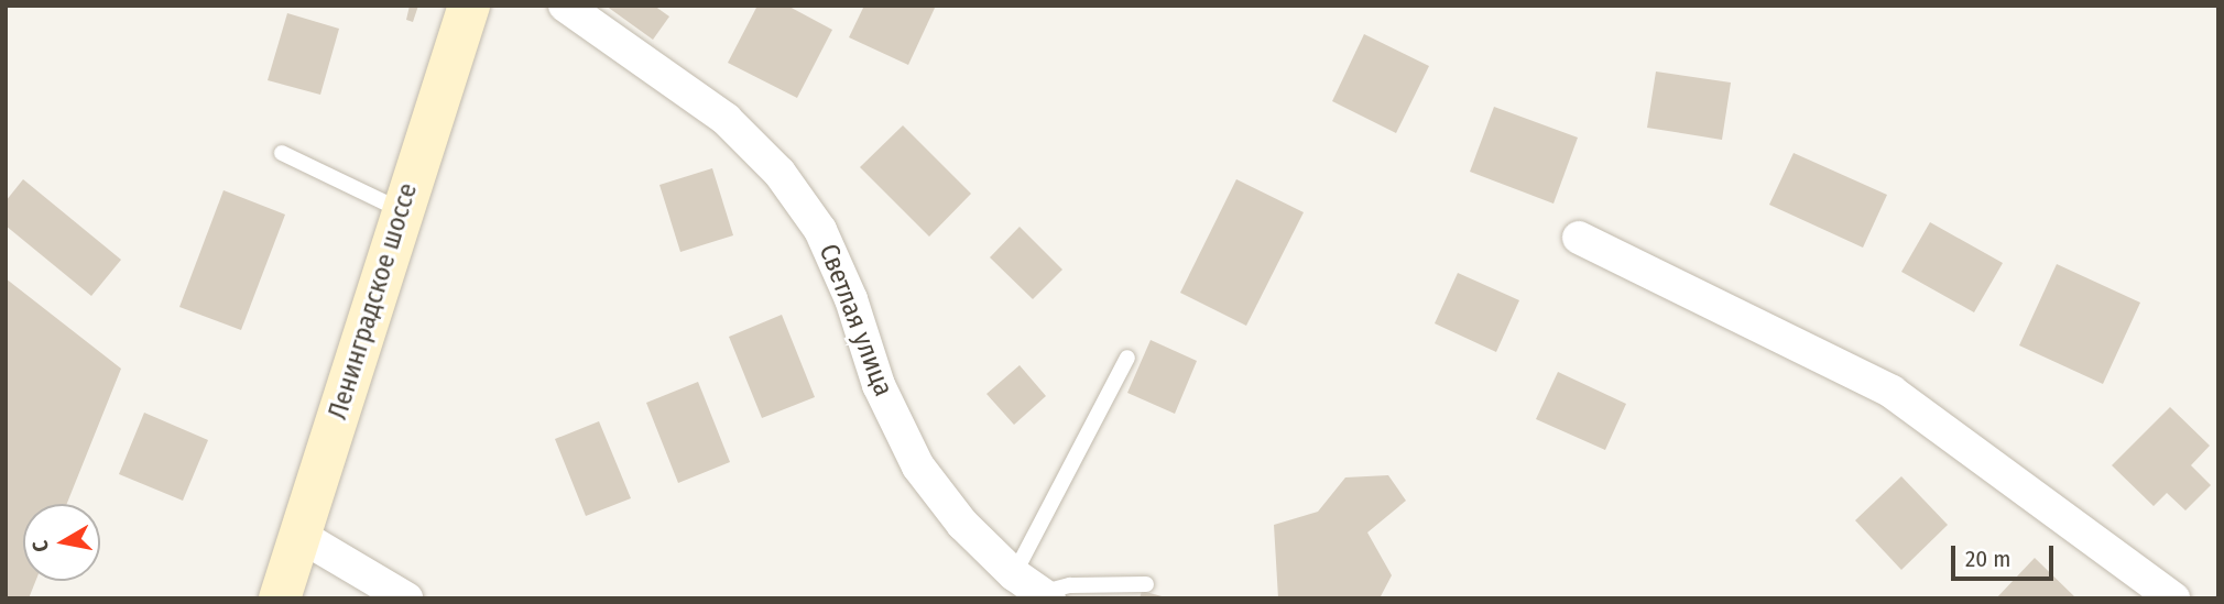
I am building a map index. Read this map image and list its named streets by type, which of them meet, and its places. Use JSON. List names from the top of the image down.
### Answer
{
  "streets": {
    "main road": ["Ленинградское шоссе"],
    "street": ["Светлая улица"]
  },
  "scale_bar": "20 m",
  "north": "left"
}
